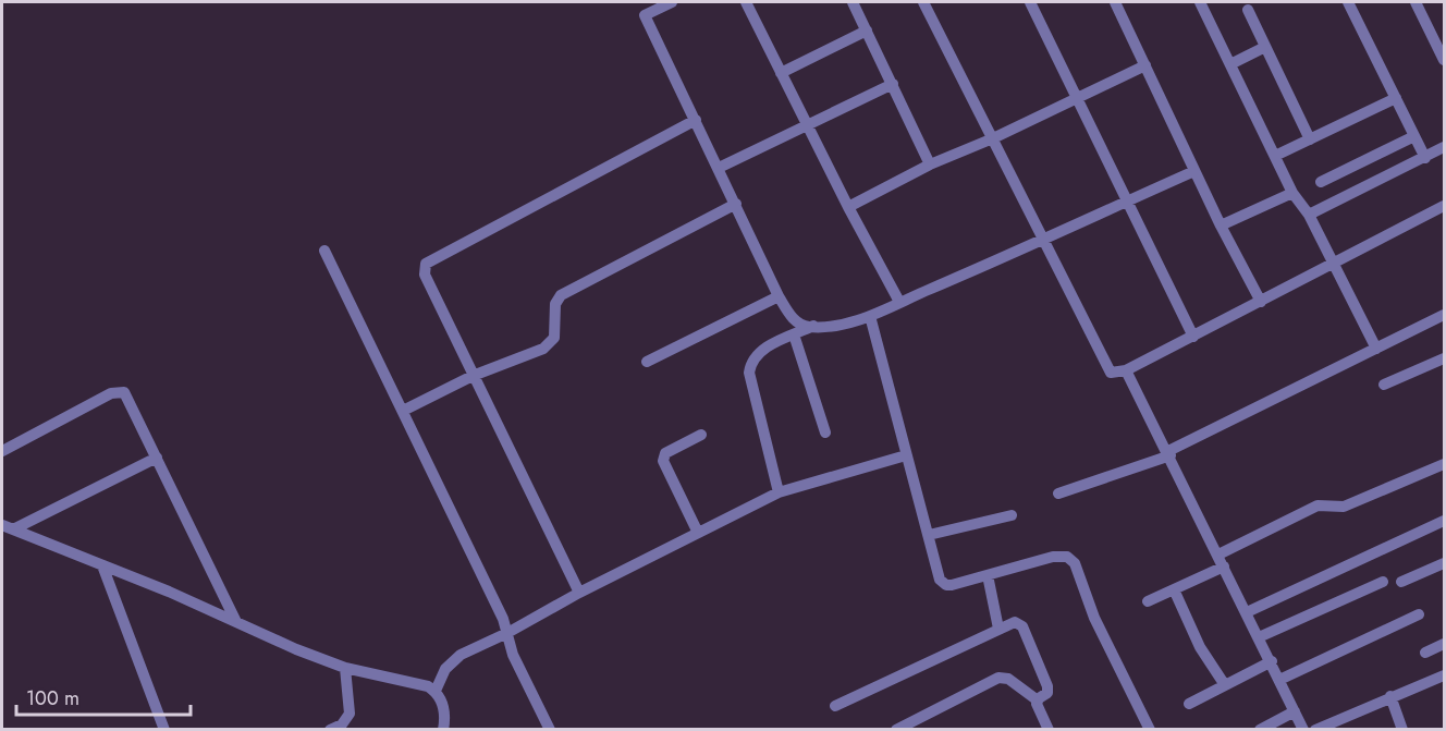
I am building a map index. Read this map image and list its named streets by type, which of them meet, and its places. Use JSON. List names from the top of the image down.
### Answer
{
  "scale_bar": "100 m"
}
